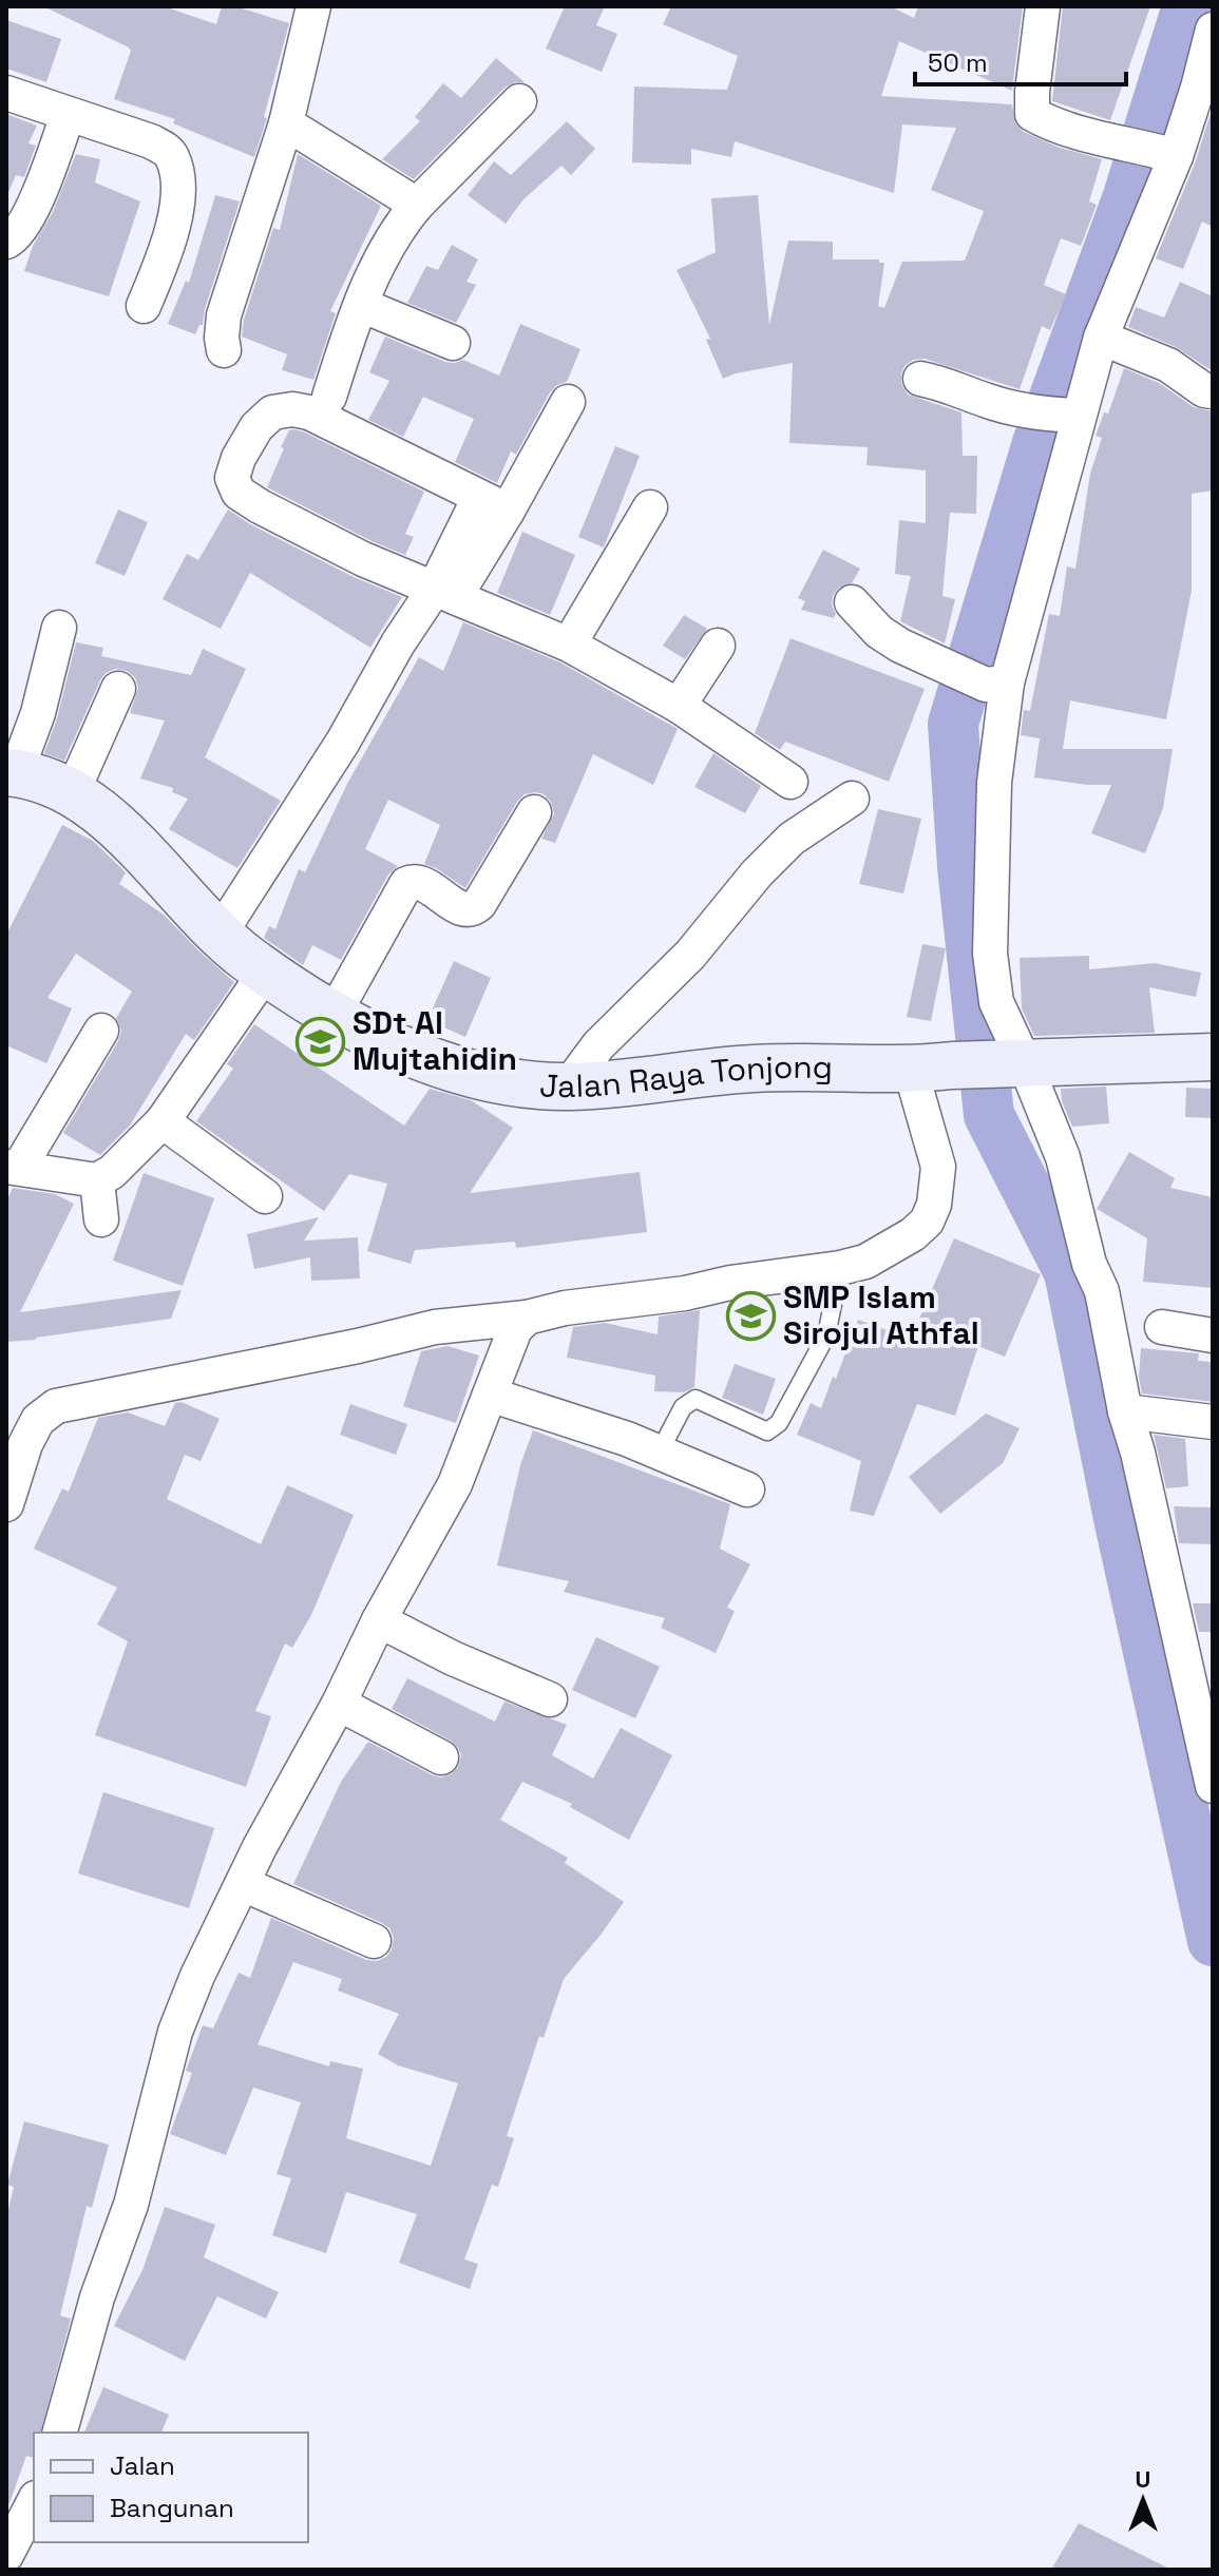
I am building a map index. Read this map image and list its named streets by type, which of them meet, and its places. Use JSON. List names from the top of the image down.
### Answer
{
  "streets": {
    "main road": ["Jalan Raya Tonjong"]
  },
  "places": {
    "school or university": ["SDt Al Mujtahidin", "SMP Islam Sirojul Athfal"]
  },
  "legend": ["Jalan", "Bangunan"],
  "scale_bar": "50 m",
  "north": "top"
}
